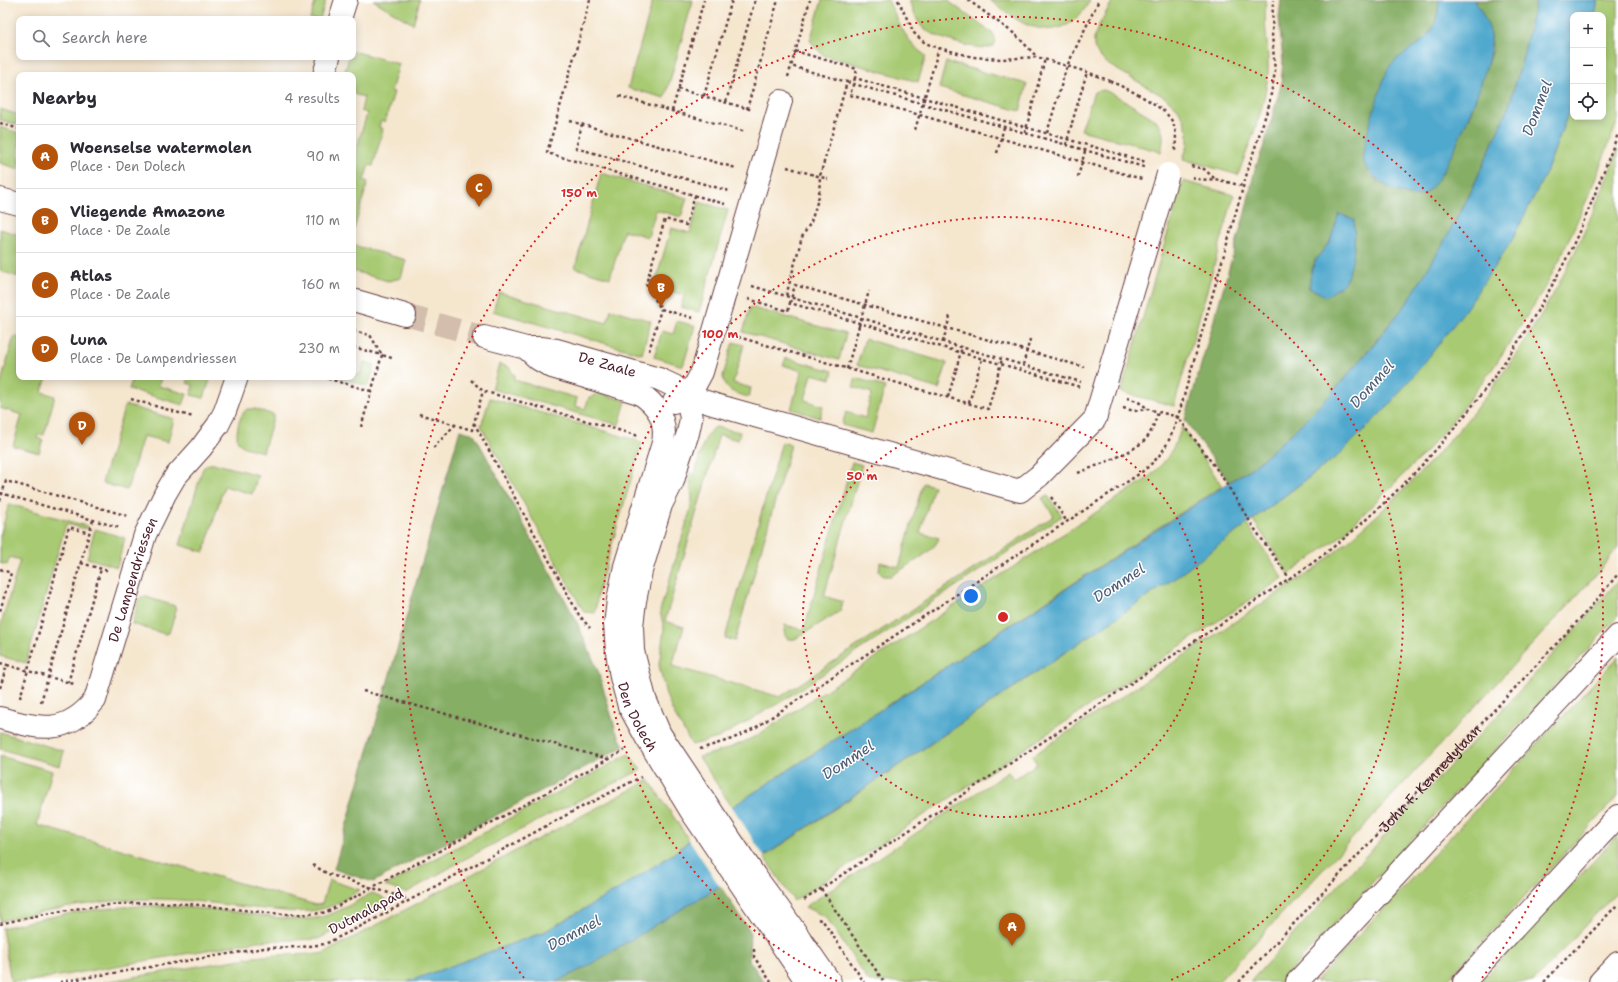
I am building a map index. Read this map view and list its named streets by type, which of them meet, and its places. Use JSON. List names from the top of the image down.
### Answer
{
  "streets": {
    "street": ["De Zaale", "De Lampendriessen", "Den Dolech"],
    "path": ["John F. Kennedylaan", "Dutmalapad"]
  },
  "crossings": [
    ["De Zaale", "Den Dolech"]
  ],
  "water": ["Dommel"],
  "page": {
    "map_buttons": ["+", "−"],
    "search": "Search here",
    "heading": ["Nearby", "4 results"],
    "list": [
      {
        "mark": "A",
        "name": "Woenselse watermolen",
        "note": "Place · Den Dolech",
        "value": "90 m"
      },
      {
        "mark": "B",
        "name": "Vliegende Amazone",
        "note": "Place · De Zaale",
        "value": "110 m"
      },
      {
        "mark": "C",
        "name": "Atlas",
        "note": "Place · De Zaale",
        "value": "160 m"
      },
      {
        "mark": "D",
        "name": "Luna",
        "note": "Place · De Lampendriessen",
        "value": "230 m"
      }
    ],
    "pins": [
      "C",
      "B",
      "D",
      "A"
    ]
  },
  "rings": ["150 m", "100 m", "50 m"]
}
